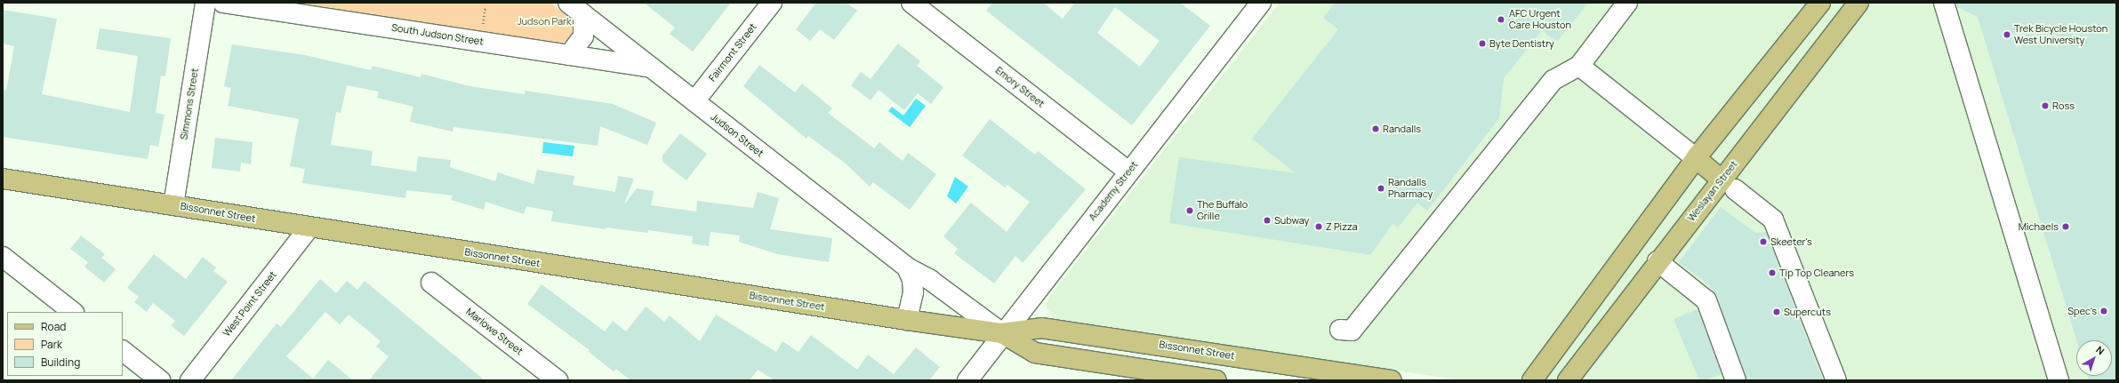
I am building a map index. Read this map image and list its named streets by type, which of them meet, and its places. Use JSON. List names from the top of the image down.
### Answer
{
  "streets": {
    "main road": ["Weslayan Street", "Bissonnet Street"],
    "street": [
      "South Judson Street",
      "Fairmont Street",
      "Emory Street",
      "Simmons Street",
      "Judson Street",
      "Academy Street",
      "West Point Street",
      "Marlowe Street"
    ]
  },
  "crossings": [
    ["South Judson Street", "Judson Street"],
    ["Fairmont Street", "Judson Street"],
    ["Emory Street", "Academy Street"],
    ["Simmons Street", "Bissonnet Street"],
    ["Judson Street", "Academy Street"],
    ["Judson Street", "Bissonnet Street"],
    ["Academy Street", "Bissonnet Street"],
    ["Bissonnet Street", "West Point Street"]
  ],
  "parks": ["Judson Park"],
  "places": [
    "AFC Urgent Care Houston",
    "Trek Bicycle Houston West University",
    "Byte Dentistry",
    "Ross",
    "Randalls",
    "Randalls Pharmacy",
    "The Buffalo Grille",
    "Subway",
    "Z Pizza",
    "Michaels",
    "Skeeter's",
    "Tip Top Cleaners",
    "Spec's",
    "Supercuts"
  ],
  "legend": ["Road", "Park", "Building"],
  "north": "top right"
}
